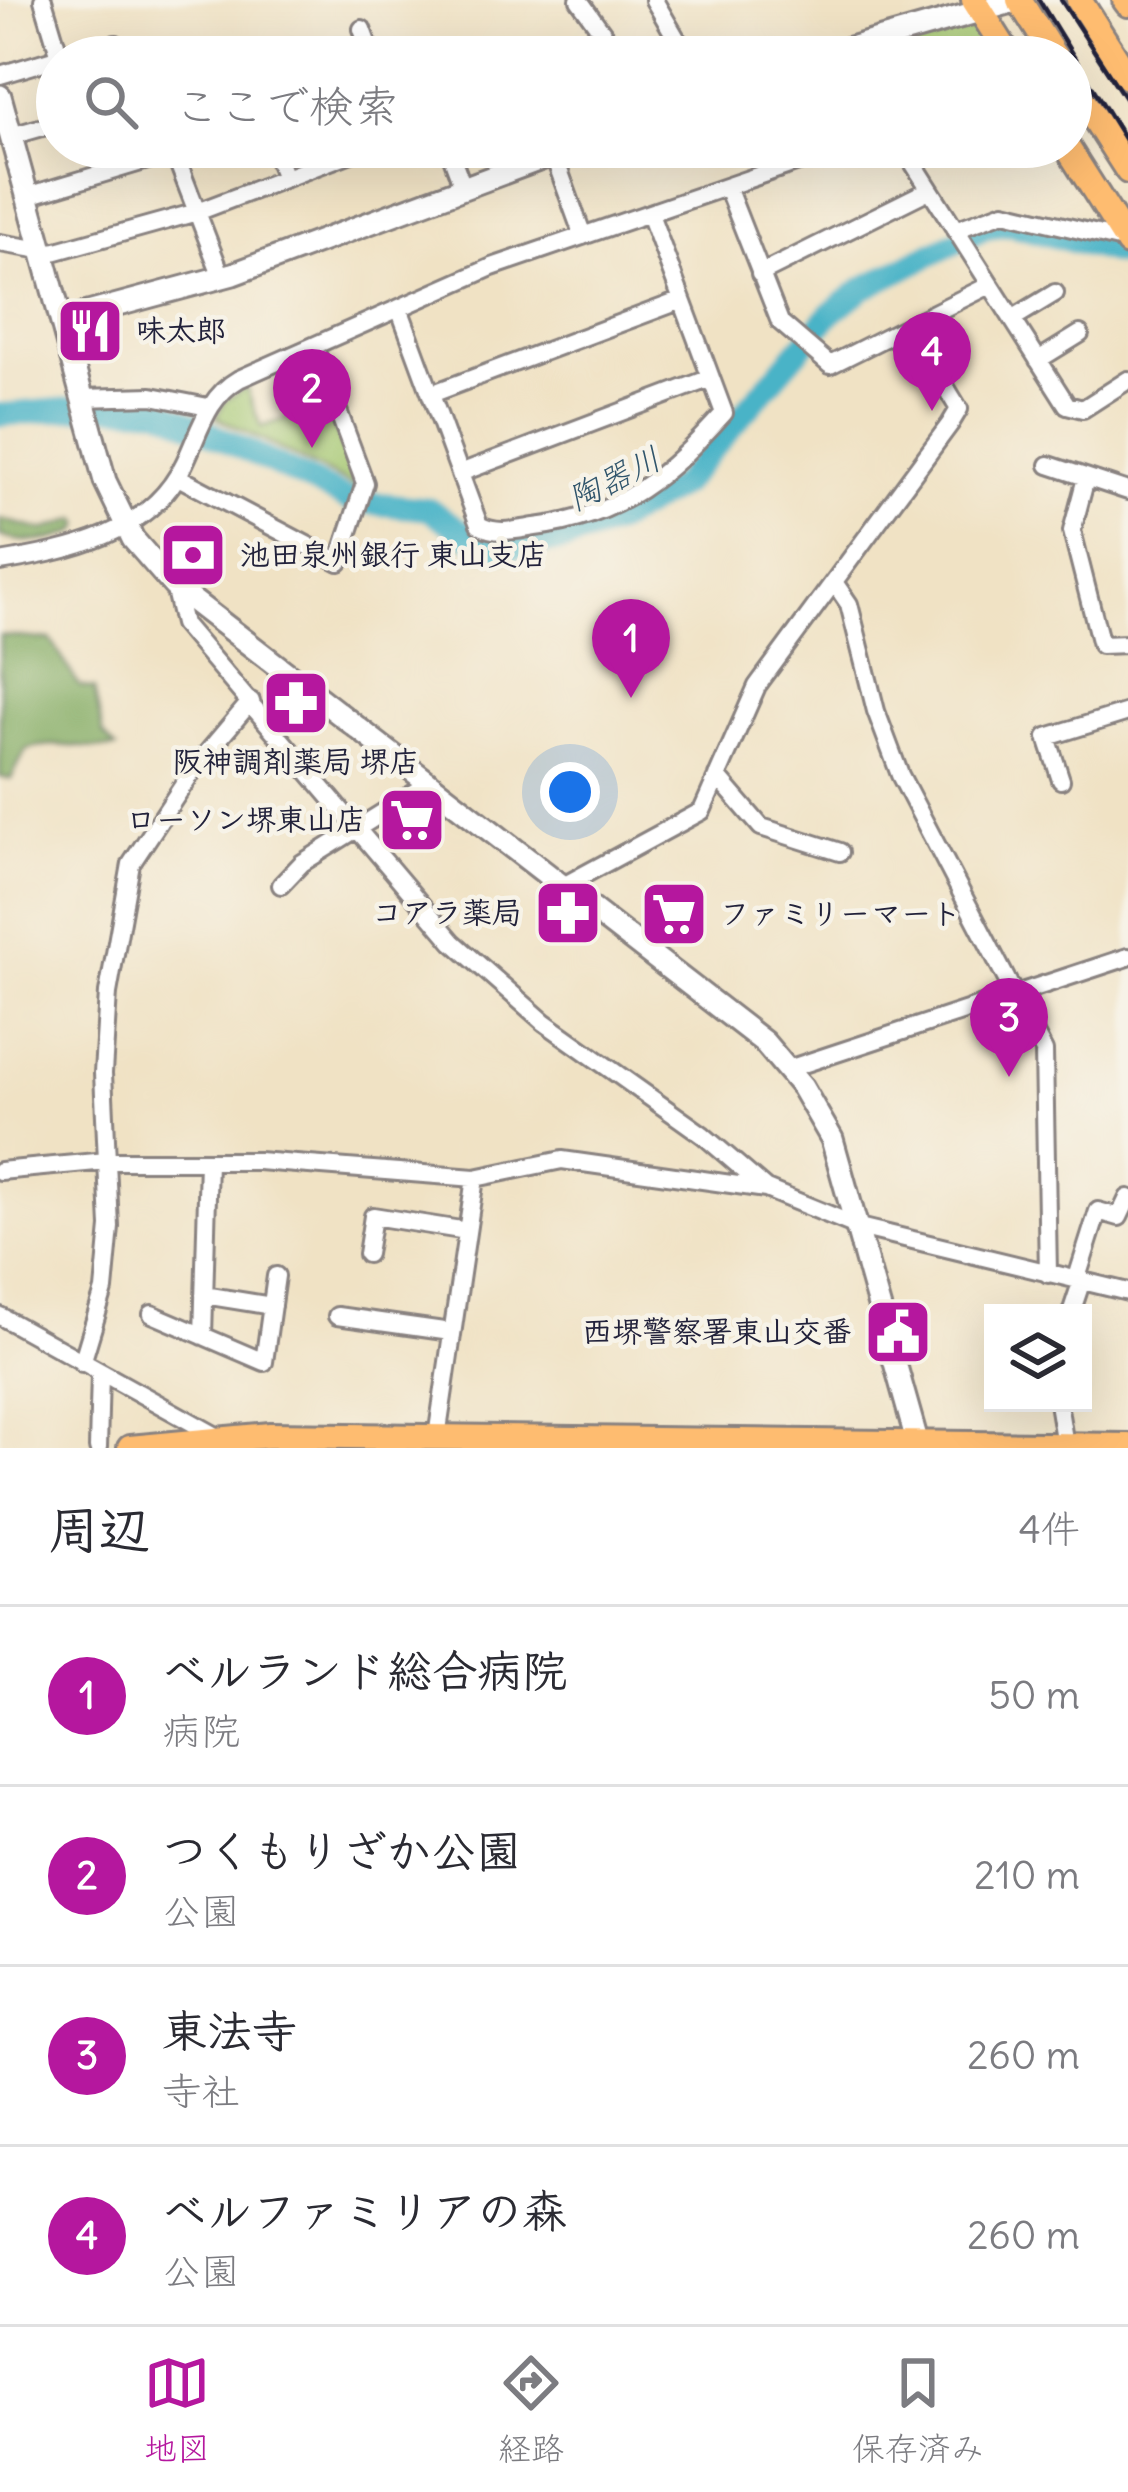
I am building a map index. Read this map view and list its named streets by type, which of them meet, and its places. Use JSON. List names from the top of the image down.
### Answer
{
  "water": ["陶器川"],
  "places": {
    "restaurant": ["味太郎"],
    "bank": ["池田泉州銀行 東山支店"],
    "pharmacy": ["阪神調剤薬局 堺店", "コアラ薬局"],
    "supermarket": ["ローソン堺東山店", "ファミリーマート"],
    "public building": ["西堺警察署東山交番"]
  },
  "page": {
    "search": "ここで検索",
    "pins": [
      "4",
      "2",
      "1",
      "3"
    ],
    "heading": ["周辺", "4件"],
    "list": [
      {
        "mark": "1",
        "name": "ベルランド総合病院",
        "note": "病院",
        "value": "50 m"
      },
      {
        "mark": "2",
        "name": "つくもりざか公園",
        "note": "公園",
        "value": "210 m"
      },
      {
        "mark": "3",
        "name": "東法寺",
        "note": "寺社",
        "value": "260 m"
      },
      {
        "mark": "4",
        "name": "ベルファミリアの森",
        "note": "公園",
        "value": "260 m"
      }
    ],
    "nav": ["地図", "経路", "保存済み"]
  }
}
